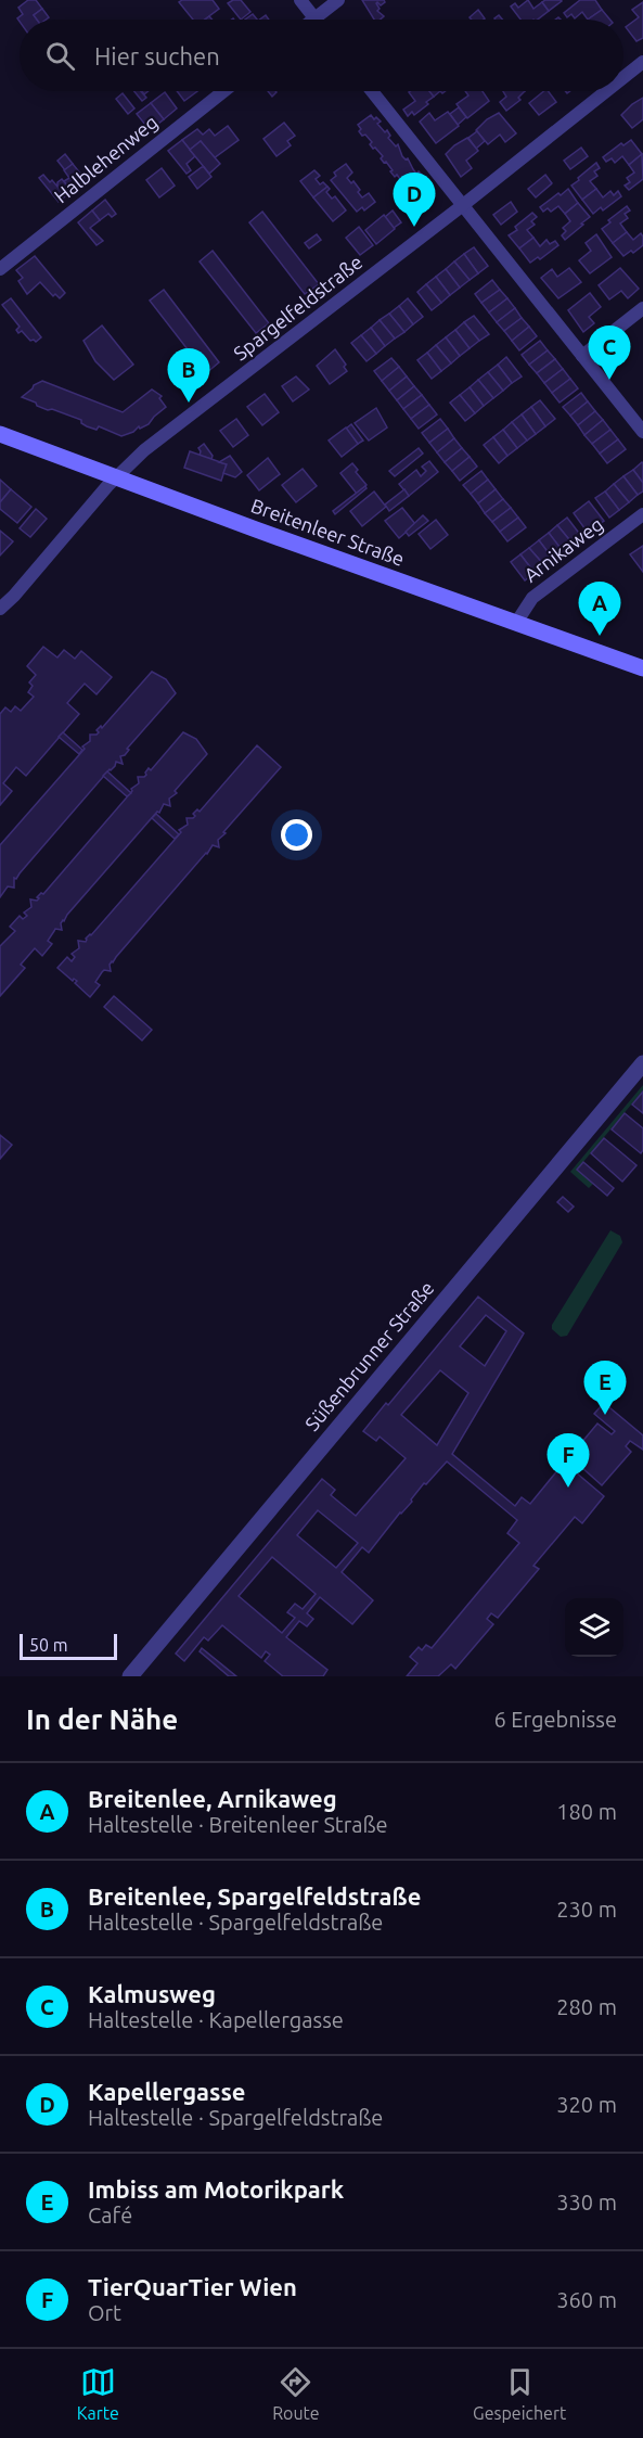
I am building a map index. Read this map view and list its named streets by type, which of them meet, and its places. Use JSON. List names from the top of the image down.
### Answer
{
  "streets": {
    "main road": ["Breitenleer Straße"],
    "street": [
      "Halblehenweg",
      "Spargelfeldstraße",
      "Arnikaweg",
      "Süßenbrunner Straße"
    ]
  },
  "crossings": [
    ["Spargelfeldstraße", "Breitenleer Straße"],
    ["Breitenleer Straße", "Arnikaweg"]
  ],
  "scale_bar": "50 m",
  "page": {
    "search": "Hier suchen",
    "pins": [
      "D",
      "C",
      "B",
      "A",
      "E",
      "F"
    ],
    "scale": "50 m",
    "heading": ["In der Nähe", "6 Ergebnisse"],
    "list": [
      {
        "mark": "A",
        "name": "Breitenlee, Arnikaweg",
        "note": "Haltestelle · Breitenleer Straße",
        "value": "180 m"
      },
      {
        "mark": "B",
        "name": "Breitenlee, Spargelfeldstraße",
        "note": "Haltestelle · Spargelfeldstraße",
        "value": "230 m"
      },
      {
        "mark": "C",
        "name": "Kalmusweg",
        "note": "Haltestelle · Kapellergasse",
        "value": "280 m"
      },
      {
        "mark": "D",
        "name": "Kapellergasse",
        "note": "Haltestelle · Spargelfeldstraße",
        "value": "320 m"
      },
      {
        "mark": "E",
        "name": "Imbiss am Motorikpark",
        "note": "Café",
        "value": "330 m"
      },
      {
        "mark": "F",
        "name": "TierQuarTier Wien",
        "note": "Ort",
        "value": "360 m"
      }
    ],
    "nav": ["Karte", "Route", "Gespeichert"]
  }
}
